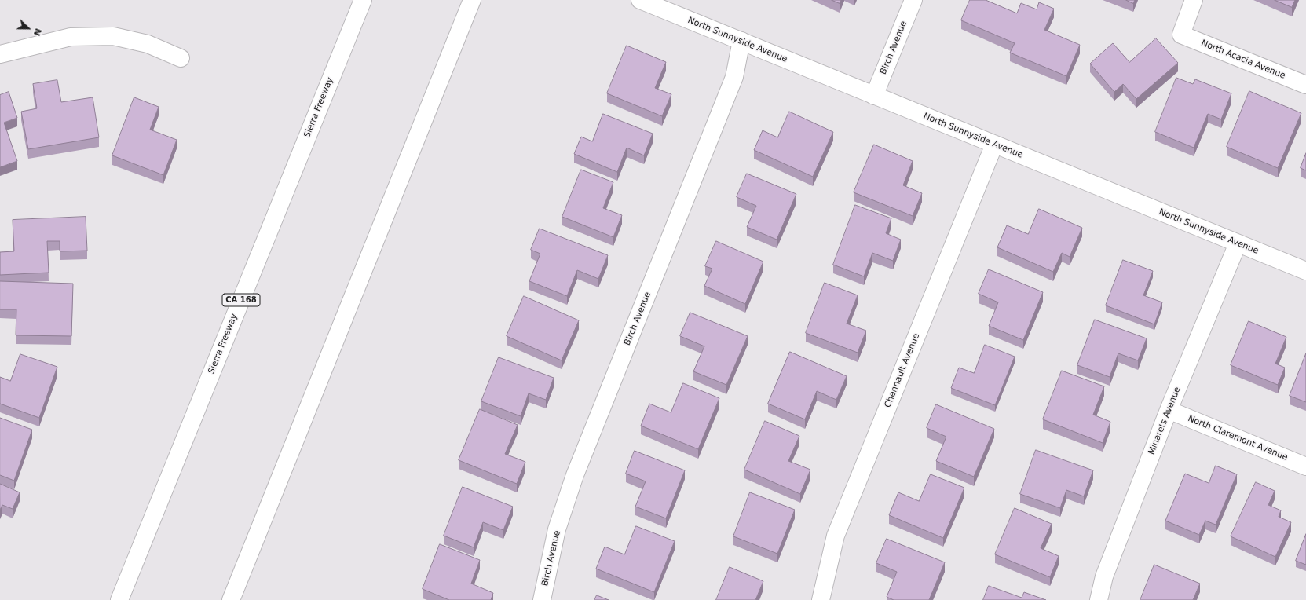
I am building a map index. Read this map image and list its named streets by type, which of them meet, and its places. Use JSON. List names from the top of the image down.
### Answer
{
  "streets": {
    "main road": [
      "North Sunnyside Avenue",
      "Birch Avenue",
      "North Acacia Avenue",
      "Sierra Freeway",
      "CA 168",
      "Chennault Avenue",
      "Minarets Avenue",
      "North Claremont Avenue"
    ]
  },
  "crossings": [
    ["North Sunnyside Avenue", "Birch Avenue"],
    ["North Sunnyside Avenue", "Chennault Avenue"],
    ["North Sunnyside Avenue", "Minarets Avenue"],
    ["Minarets Avenue", "North Claremont Avenue"]
  ],
  "north": "right"
}
